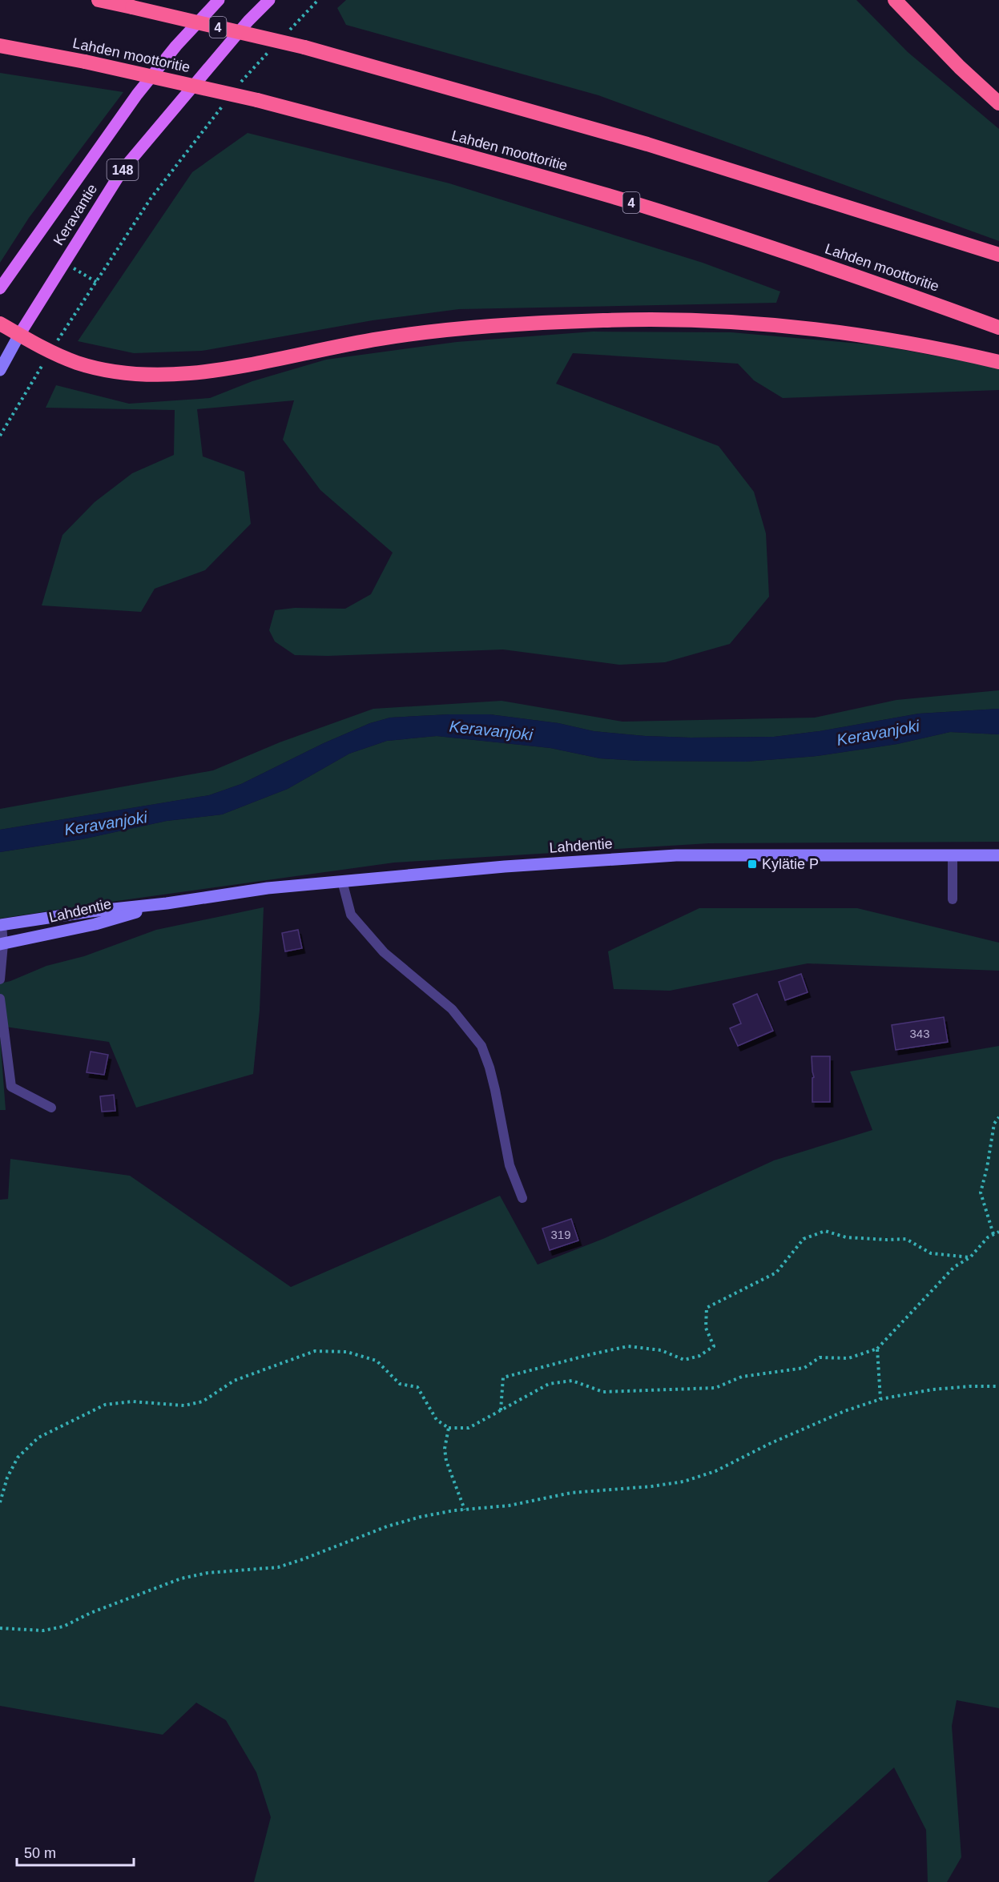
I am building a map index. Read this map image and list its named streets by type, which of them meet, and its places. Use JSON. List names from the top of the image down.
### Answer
{
  "streets": {
    "highway": ["4", "Lahden moottoritie"],
    "main road": ["148", "Keravantie", "Lahdentie"]
  },
  "water": ["Keravanjoki"],
  "places": {
    "transit": ["Kylätie P"]
  },
  "house_numbers": ["343", "319"],
  "scale_bar": "50 m"
}
